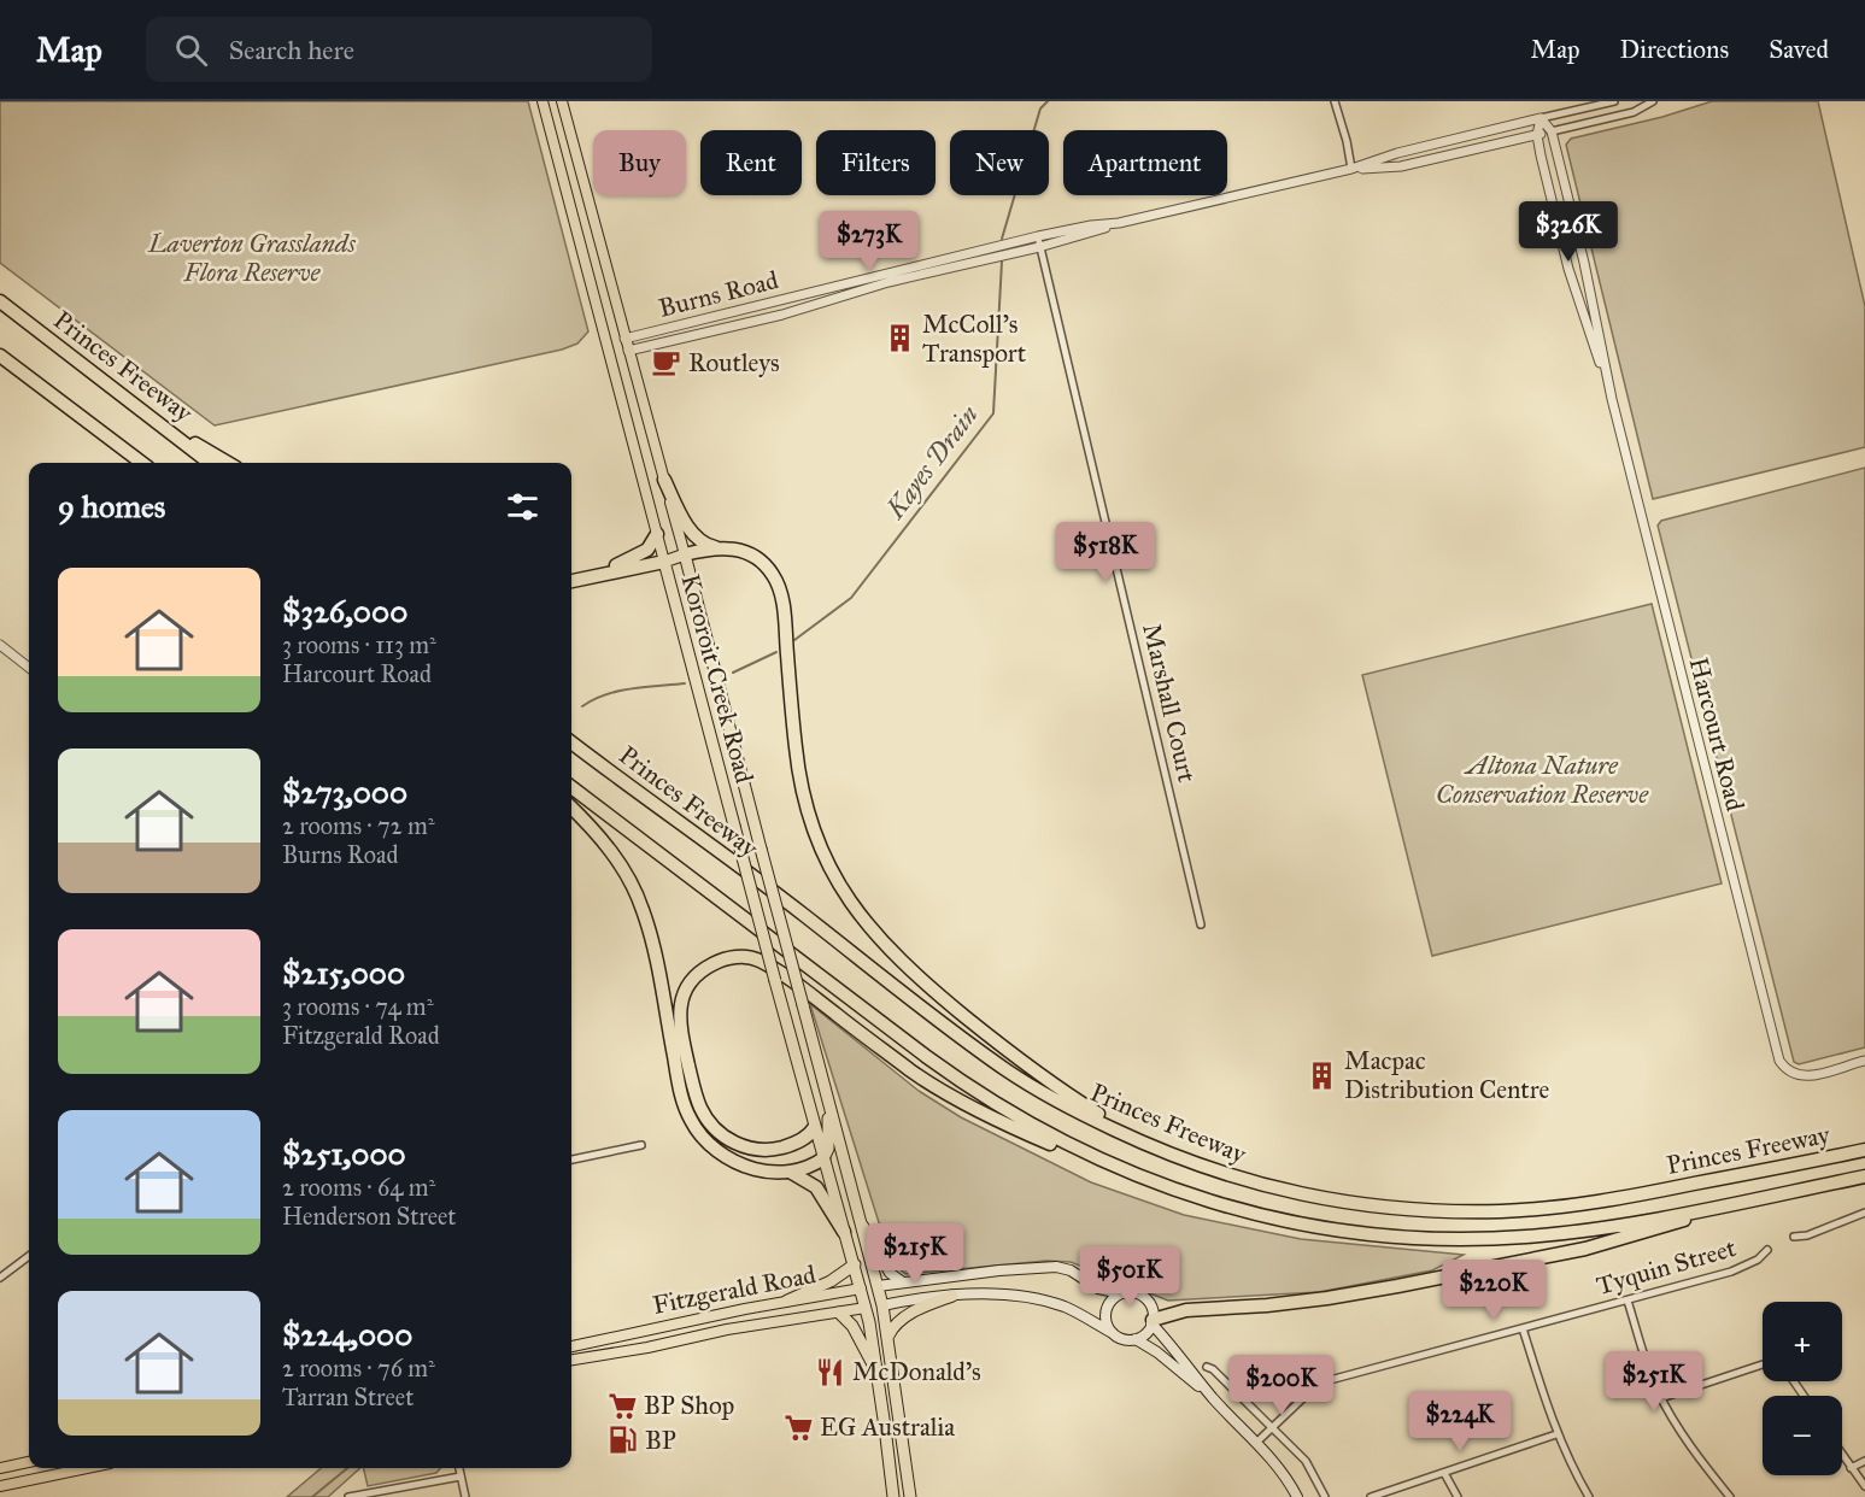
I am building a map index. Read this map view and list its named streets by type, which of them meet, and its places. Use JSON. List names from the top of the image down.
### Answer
{
  "streets": {
    "highway": ["Princes Freeway", "Kororoit Creek Road", "Fitzgerald Road"],
    "street": [
      "Burns Road",
      "Marshall Court",
      "Harcourt Road",
      "Tyquin Street"
    ]
  },
  "crossings": [
    ["Burns Road", "Kororoit Creek Road"],
    ["Burns Road", "Marshall Court"],
    ["Burns Road", "Harcourt Road"],
    ["Kororoit Creek Road", "Fitzgerald Road"]
  ],
  "water": ["Kayes Drain"],
  "parks": ["Laverton Grasslands Flora Reserve", "Altona Nature Conservation Reserve"],
  "places": {
    "building": ["McColl's Transport", "Macpac Distribution Centre"],
    "cafe": ["Routleys"],
    "restaurant": ["McDonald's"],
    "supermarket": ["BP Shop", "EG Australia"],
    "fuel station": ["BP"]
  },
  "page": {
    "header": "Map",
    "search": "Search here",
    "nav": ["Map", "Directions", "Saved"],
    "chip": [
      "Buy",
      "Rent",
      "Filters",
      "New",
      "Apartment"
    ],
    "price": [
      "$326K",
      "$273K",
      "$518K",
      "$215K",
      "$501K",
      "$220K",
      "$251K",
      "$200K",
      "$224K"
    ],
    "heading": "9 homes",
    "list": [
      {
        "name": "$326,000",
        "note": "3 rooms · 113 m² · Harcourt Road"
      },
      {
        "name": "$273,000",
        "note": "2 rooms · 72 m² · Burns Road"
      },
      {
        "name": "$215,000",
        "note": "3 rooms · 74 m² · Fitzgerald Road"
      },
      {
        "name": "$251,000",
        "note": "2 rooms · 64 m² · Henderson Street"
      },
      {
        "name": "$224,000",
        "note": "2 rooms · 76 m² · Tarran Street"
      }
    ],
    "map_buttons": ["+", "−"]
  }
}
